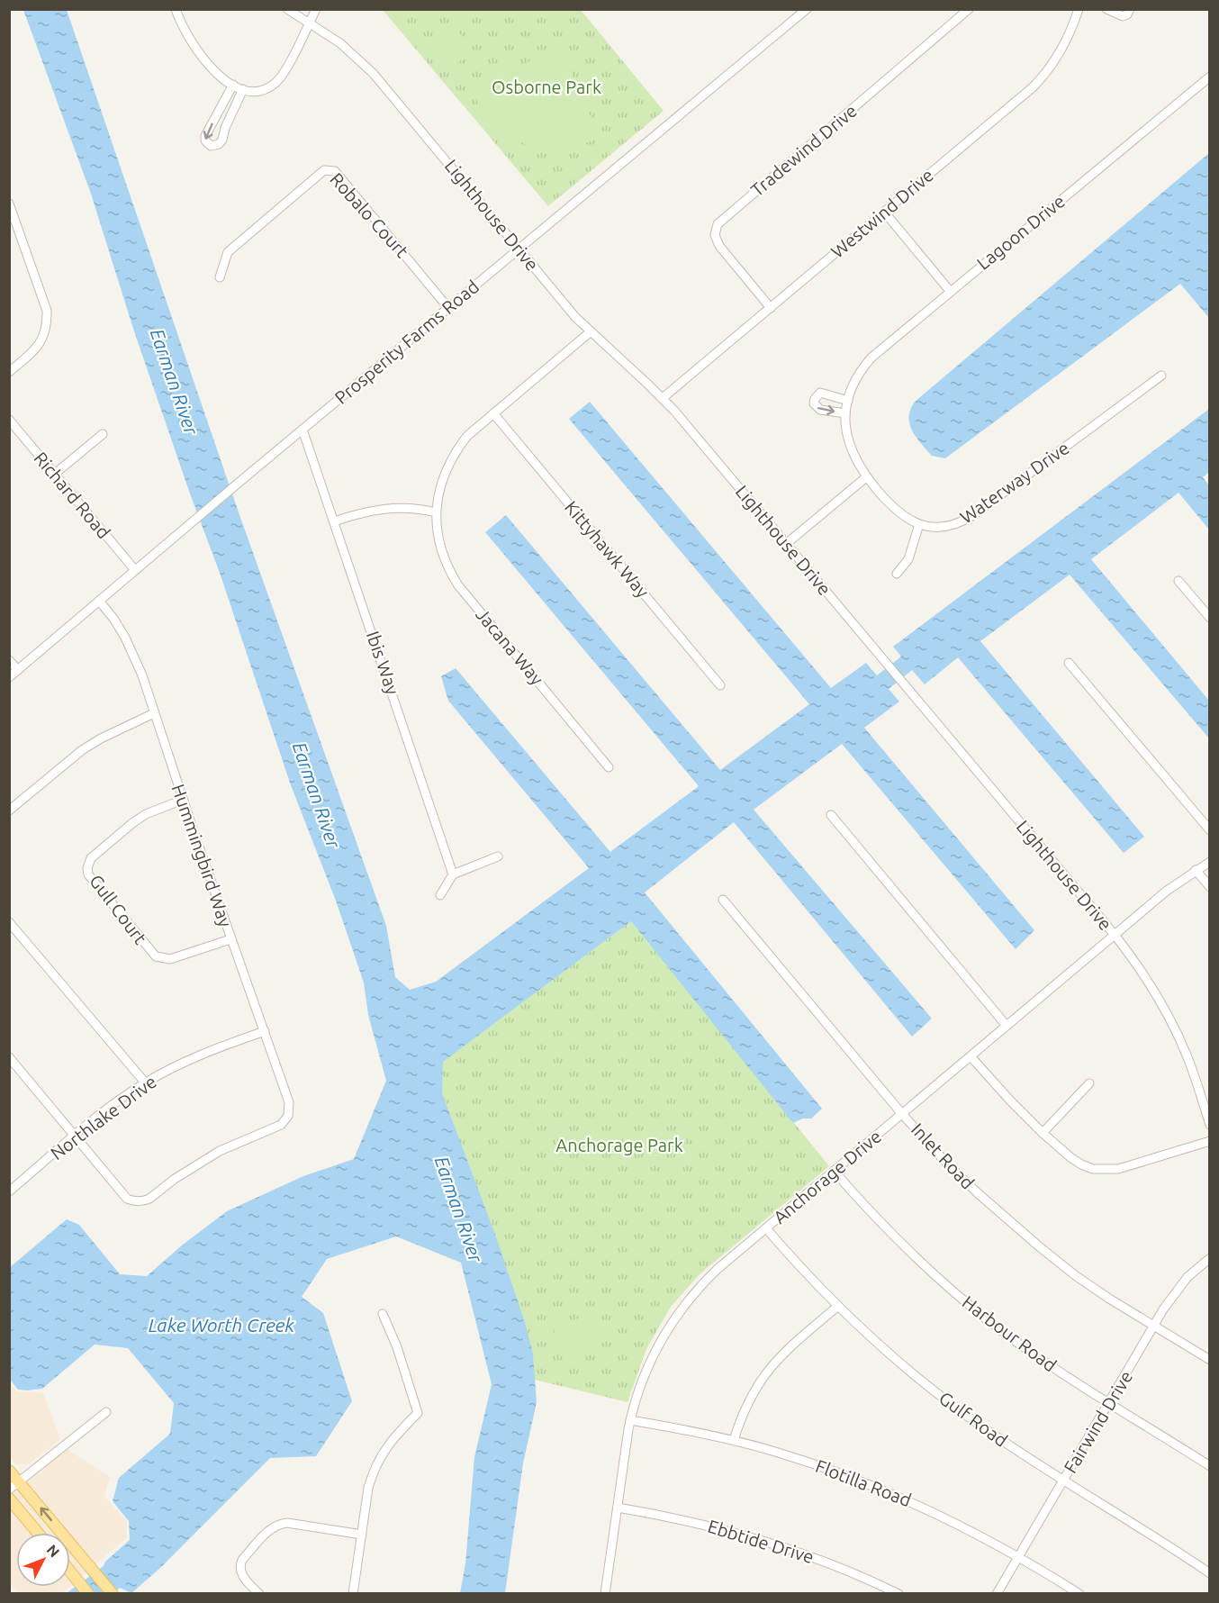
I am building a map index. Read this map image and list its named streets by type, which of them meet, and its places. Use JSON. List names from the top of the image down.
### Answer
{
  "streets": {
    "street": [
      "Tradewind Drive",
      "Westwind Drive",
      "Robalo Court",
      "Lighthouse Drive",
      "Lagoon Drive",
      "Prosperity Farms Road",
      "Waterway Drive",
      "Richard Road",
      "Kittyhawk Way",
      "Jacana Way",
      "Ibis Way",
      "Hummingbird Way",
      "Gull Court",
      "Northlake Drive",
      "Inlet Road",
      "Anchorage Drive",
      "Harbour Road",
      "Gulf Road",
      "Fairwind Drive",
      "Flotilla Road",
      "Ebbtide Drive"
    ]
  },
  "crossings": [
    ["Tradewind Drive", "Westwind Drive"],
    ["Westwind Drive", "Lighthouse Drive"],
    ["Robalo Court", "Prosperity Farms Road"],
    ["Lighthouse Drive", "Prosperity Farms Road"],
    ["Lighthouse Drive", "Anchorage Drive"],
    ["Lagoon Drive", "Waterway Drive"],
    ["Prosperity Farms Road", "Richard Road"],
    ["Prosperity Farms Road", "Ibis Way"],
    ["Prosperity Farms Road", "Hummingbird Way"],
    ["Hummingbird Way", "Gull Court"],
    ["Hummingbird Way", "Northlake Drive"],
    ["Inlet Road", "Anchorage Drive"],
    ["Inlet Road", "Fairwind Drive"],
    ["Anchorage Drive", "Harbour Road"],
    ["Anchorage Drive", "Gulf Road"],
    ["Anchorage Drive", "Flotilla Road"],
    ["Anchorage Drive", "Ebbtide Drive"],
    ["Harbour Road", "Fairwind Drive"],
    ["Gulf Road", "Fairwind Drive"],
    ["Fairwind Drive", "Flotilla Road"]
  ],
  "water": ["Earman River", "Lake Worth Creek"],
  "parks": ["Osborne Park", "Anchorage Park"],
  "north": "top right"
}
